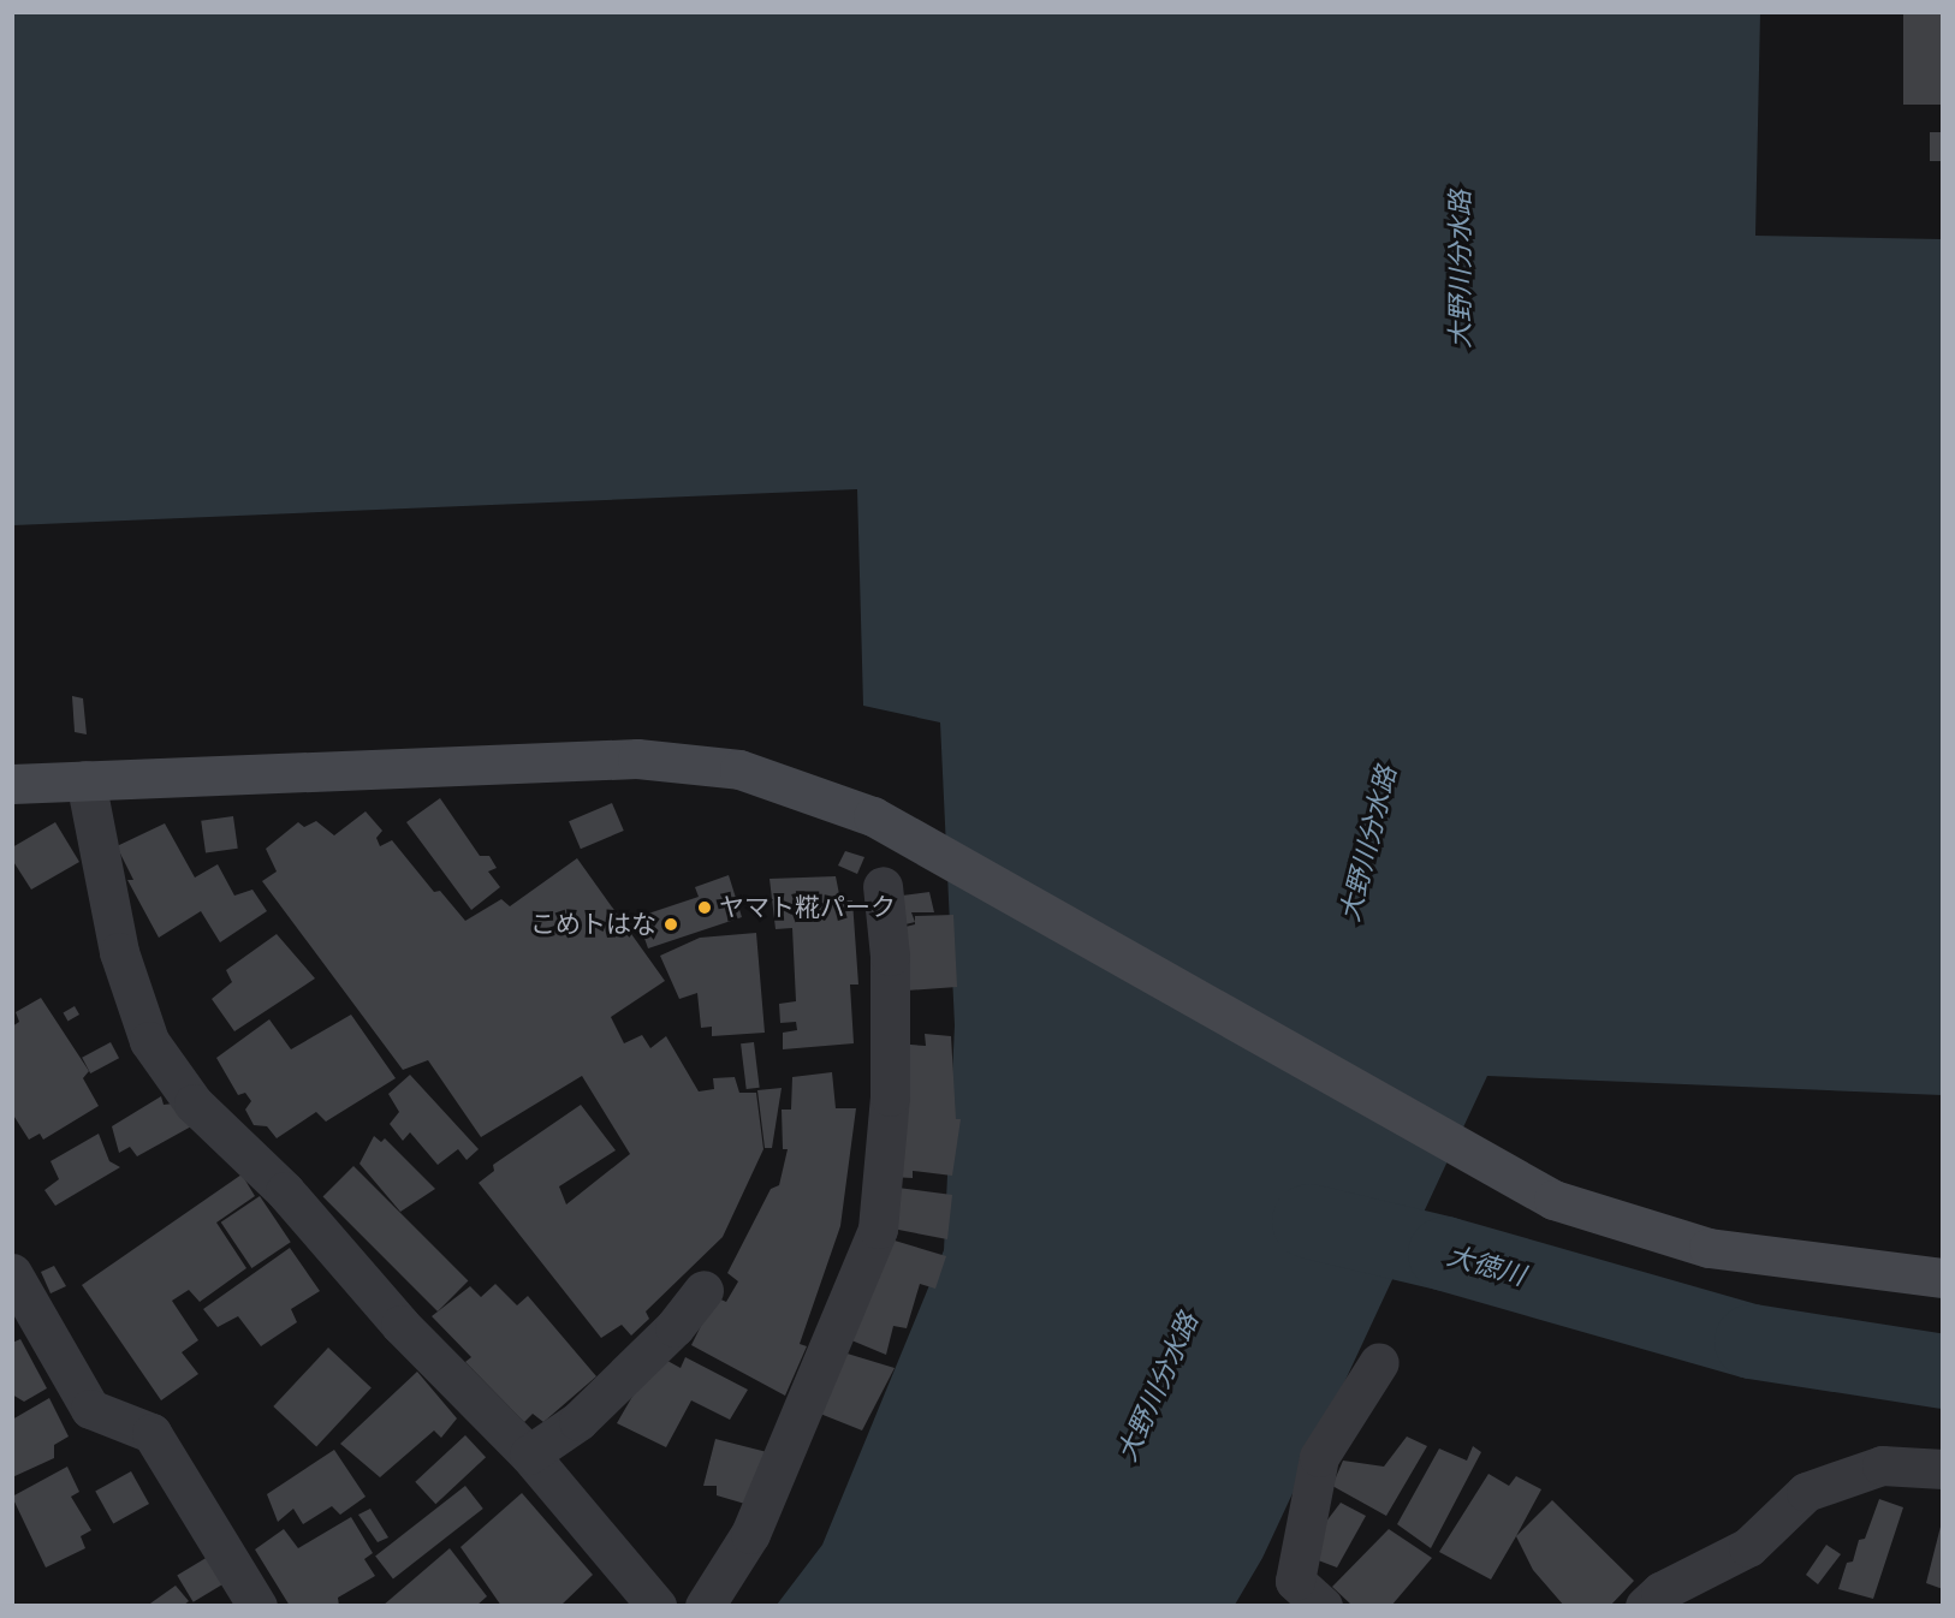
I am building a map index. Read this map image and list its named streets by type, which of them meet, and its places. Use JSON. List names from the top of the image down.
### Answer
{
  "water": ["大野川分水路", "大徳川"],
  "places": ["ヤマト糀パーク", "こめトはな"]
}
